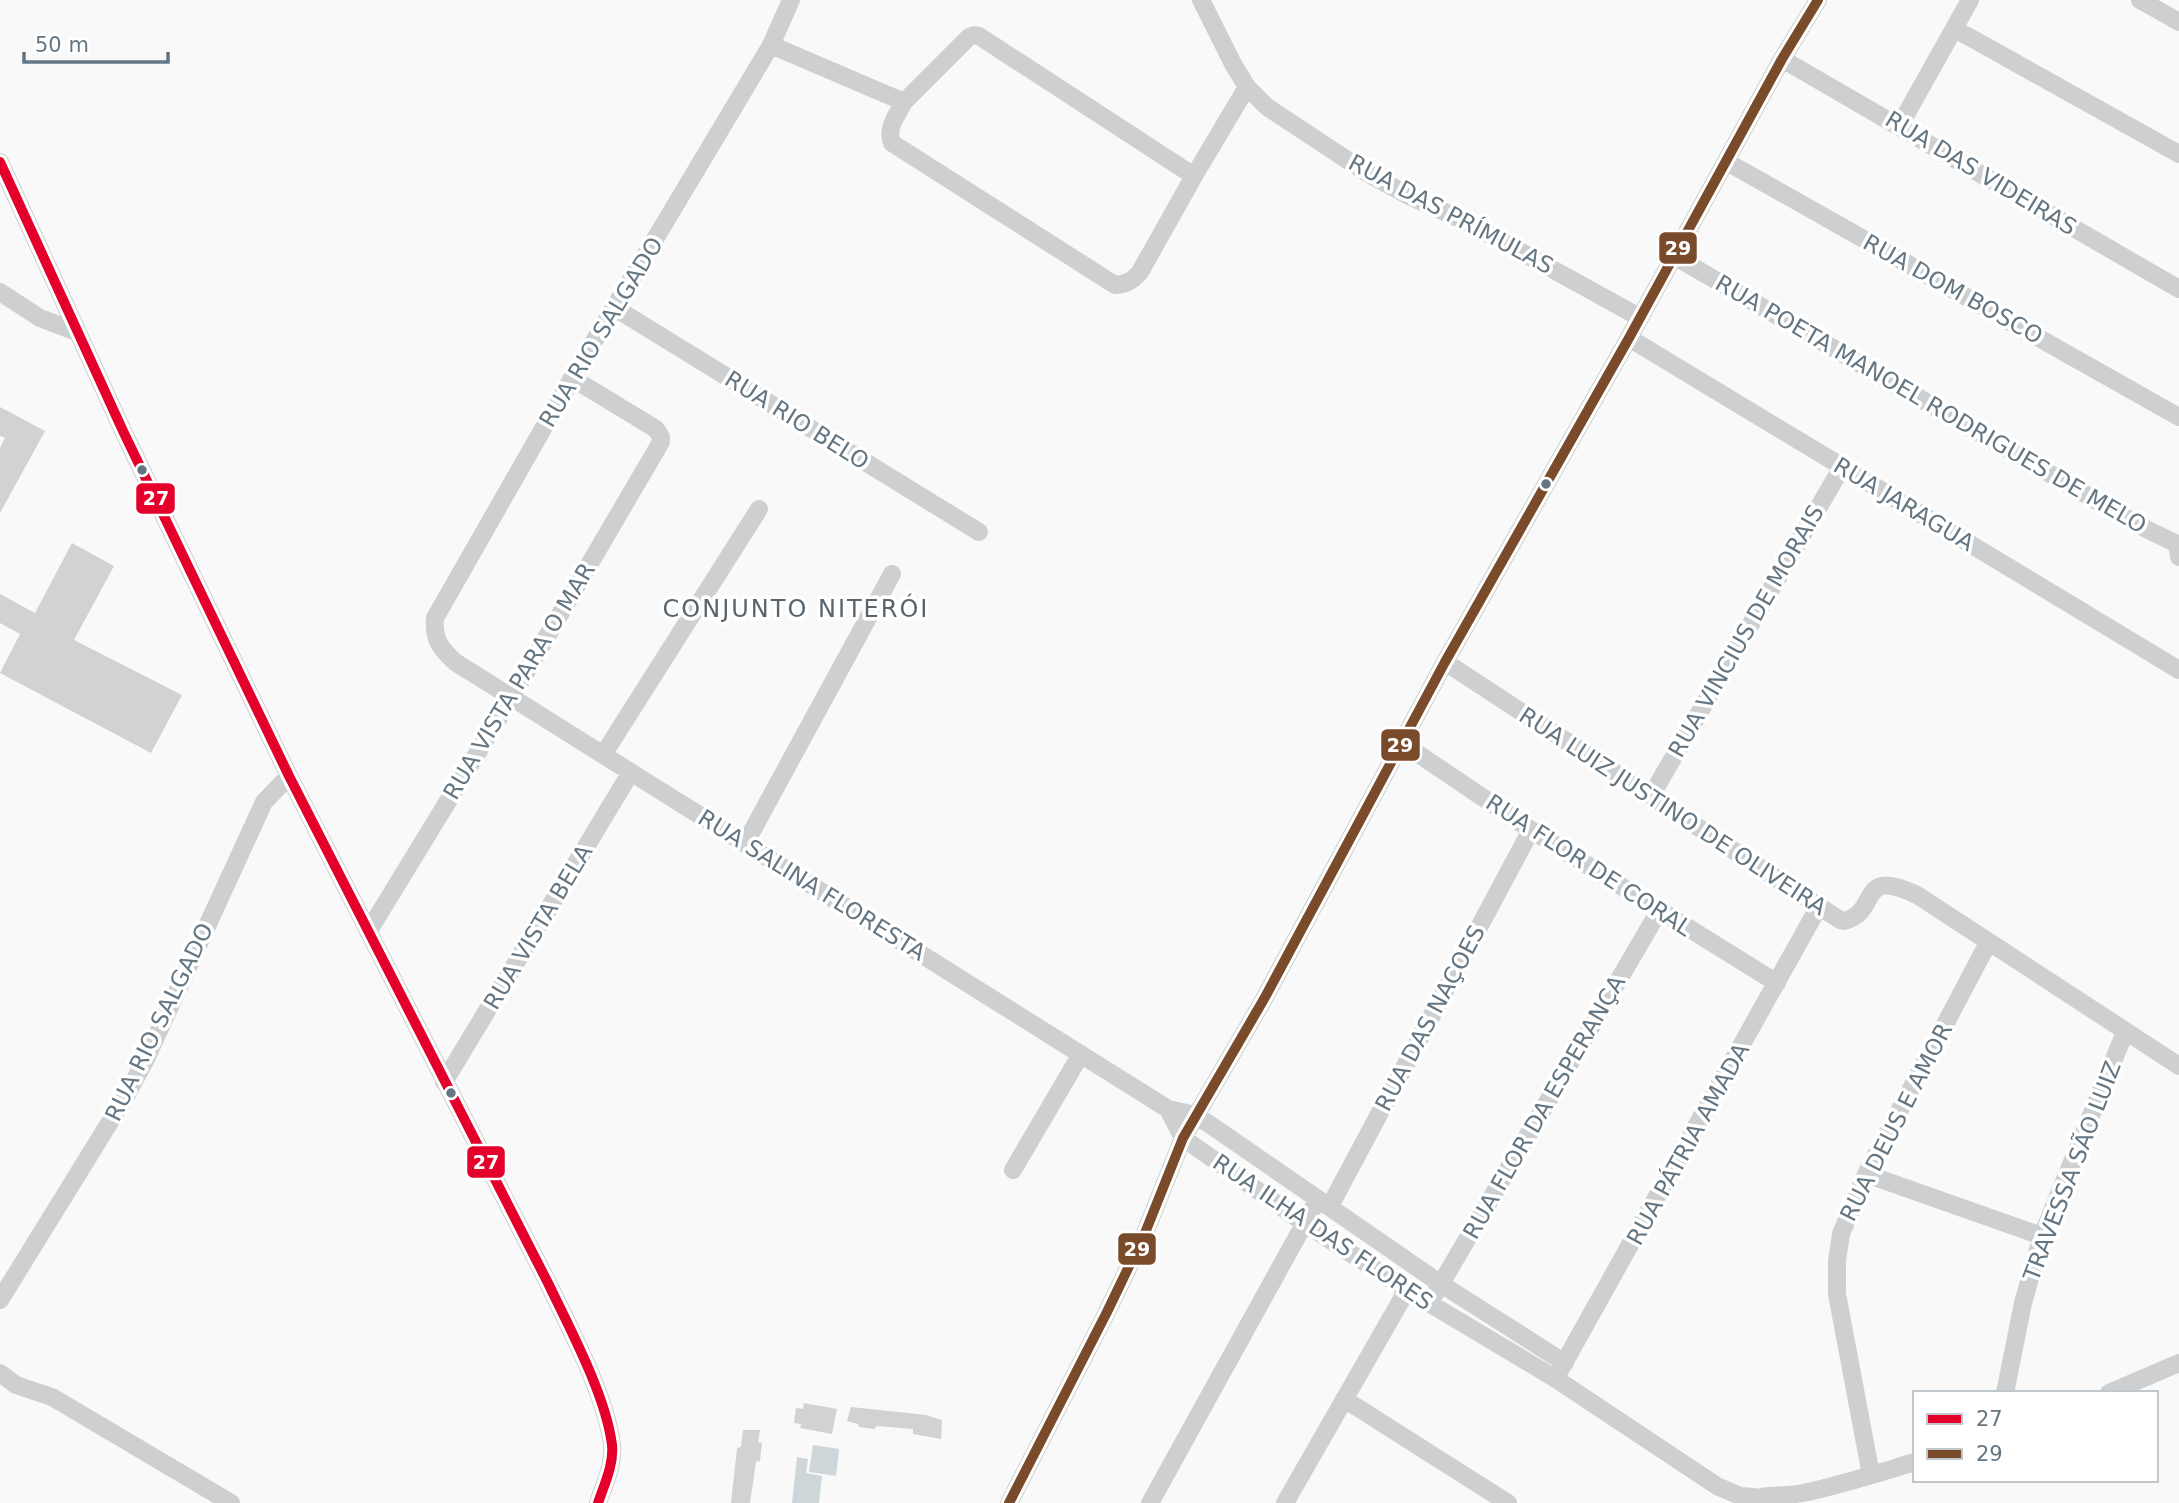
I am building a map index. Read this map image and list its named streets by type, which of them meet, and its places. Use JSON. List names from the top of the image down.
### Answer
{
  "streets": {
    "street": [
      "RUA DAS VIDEIRAS",
      "RUA DAS PRÍMULAS",
      "RUA DOM BOSCO",
      "RUA RIO SALGADO",
      "RUA POETA MANOEL RODRIGUES DE MELO",
      "RUA RIO BELO",
      "RUA JARAGUA",
      "RUA VINCIUS DE MORAIS",
      "RUA VISTA PARA O MAR",
      "RUA LUIZ JUSTINO DE OLIVEIRA",
      "RUA FLOR DE CORAL",
      "RUA SALINA FLORESTA",
      "RUA VISTA BELA",
      "RUA DAS NAÇOES",
      "RUA FLOR DA ESPERANÇA",
      "RUA DEUS E AMOR",
      "RUA PÁTRIA AMADA",
      "TRAVESSA SÃO LUIZ",
      "RUA ILHA DAS FLORES"
    ]
  },
  "crossings": [
    ["RUA RIO SALGADO", "RUA RIO BELO"],
    ["RUA RIO SALGADO", "RUA VISTA PARA O MAR"],
    ["RUA RIO SALGADO", "RUA SALINA FLORESTA"],
    ["RUA JARAGUA", "RUA VINCIUS DE MORAIS"],
    ["RUA VINCIUS DE MORAIS", "RUA LUIZ JUSTINO DE OLIVEIRA"],
    ["RUA VISTA PARA O MAR", "RUA SALINA FLORESTA"],
    ["RUA LUIZ JUSTINO DE OLIVEIRA", "RUA DEUS E AMOR"],
    ["RUA LUIZ JUSTINO DE OLIVEIRA", "RUA PÁTRIA AMADA"],
    ["RUA LUIZ JUSTINO DE OLIVEIRA", "TRAVESSA SÃO LUIZ"],
    ["RUA FLOR DE CORAL", "RUA DAS NAÇOES"],
    ["RUA FLOR DE CORAL", "RUA FLOR DA ESPERANÇA"],
    ["RUA FLOR DE CORAL", "RUA PÁTRIA AMADA"],
    ["RUA SALINA FLORESTA", "RUA VISTA BELA"],
    ["RUA SALINA FLORESTA", "RUA ILHA DAS FLORES"],
    ["RUA DAS NAÇOES", "RUA ILHA DAS FLORES"],
    ["RUA FLOR DA ESPERANÇA", "RUA ILHA DAS FLORES"],
    ["RUA DEUS E AMOR", "RUA ILHA DAS FLORES"],
    ["RUA PÁTRIA AMADA", "RUA ILHA DAS FLORES"]
  ],
  "districts": ["CONJUNTO NITERÓI"],
  "lines": ["transit line 29", "transit line 27"],
  "legend": ["27", "29"],
  "scale_bar": "50 m"
}
